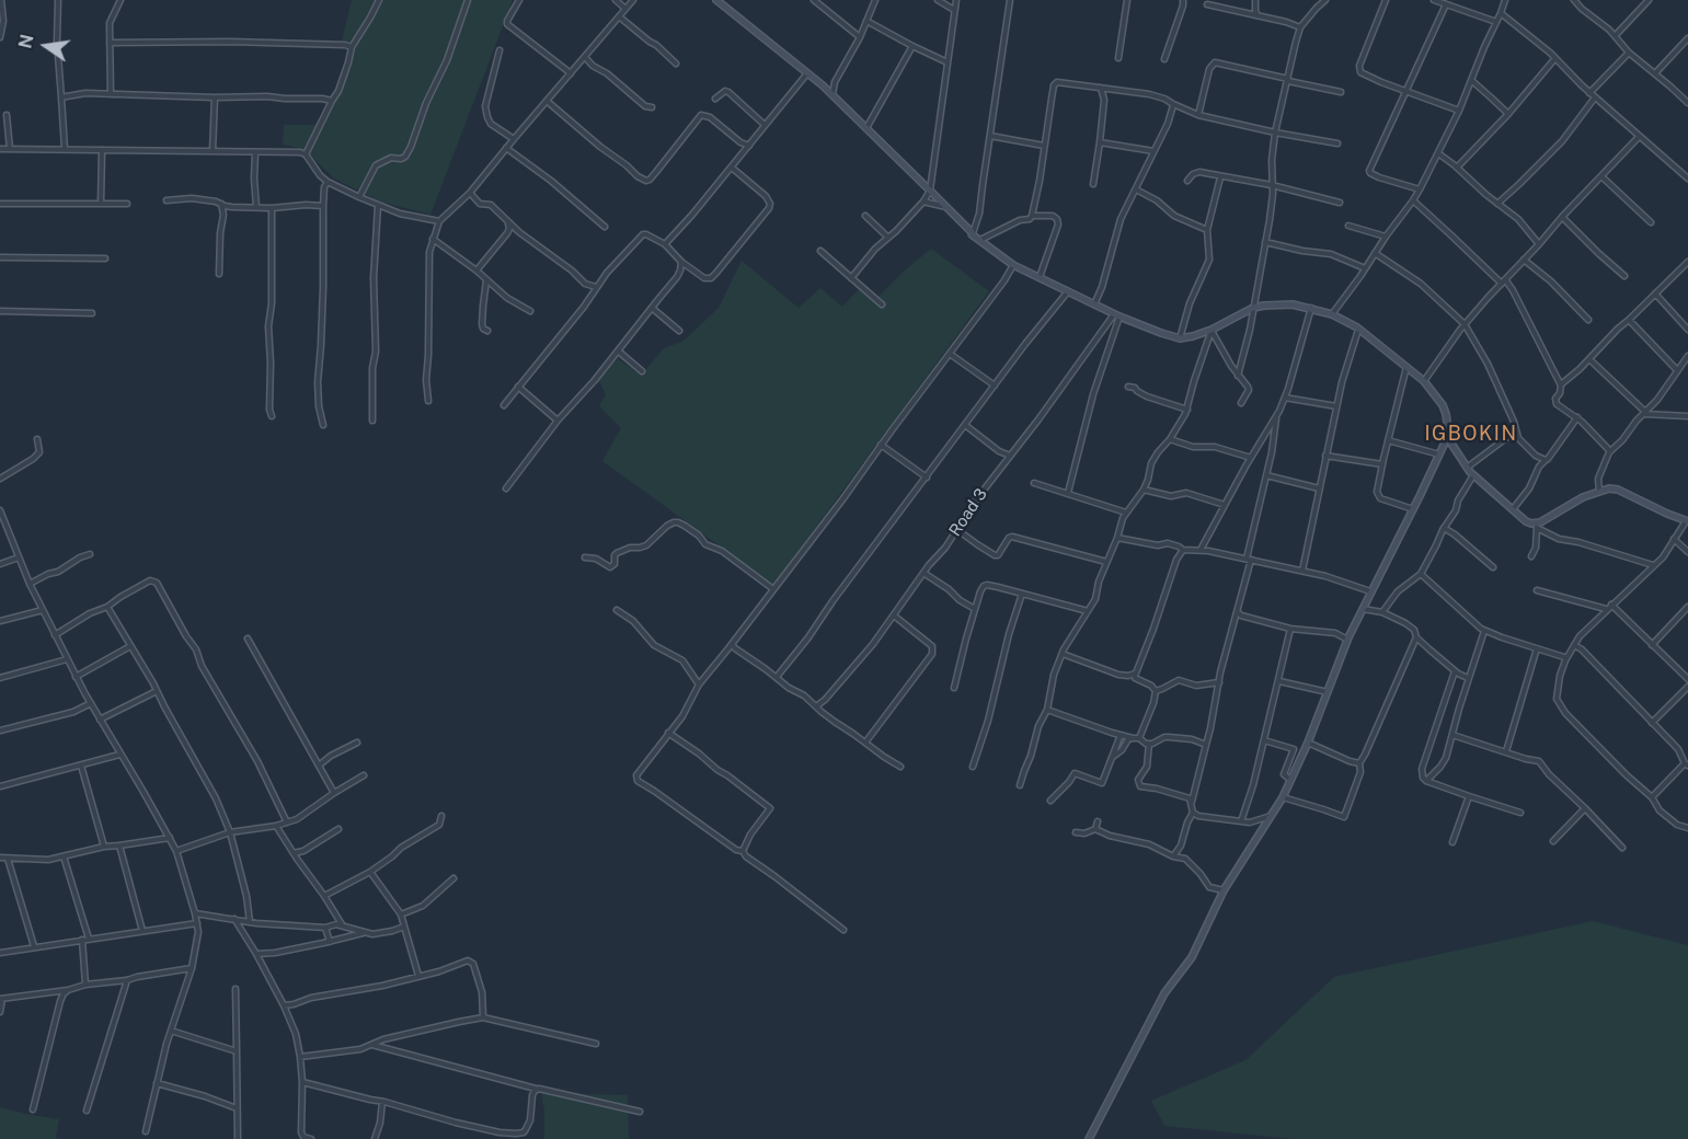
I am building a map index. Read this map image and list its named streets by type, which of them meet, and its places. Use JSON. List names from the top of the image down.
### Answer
{
  "streets": {
    "street": ["Road 3"]
  },
  "districts": ["IGBOKIN"],
  "north": "left"
}
